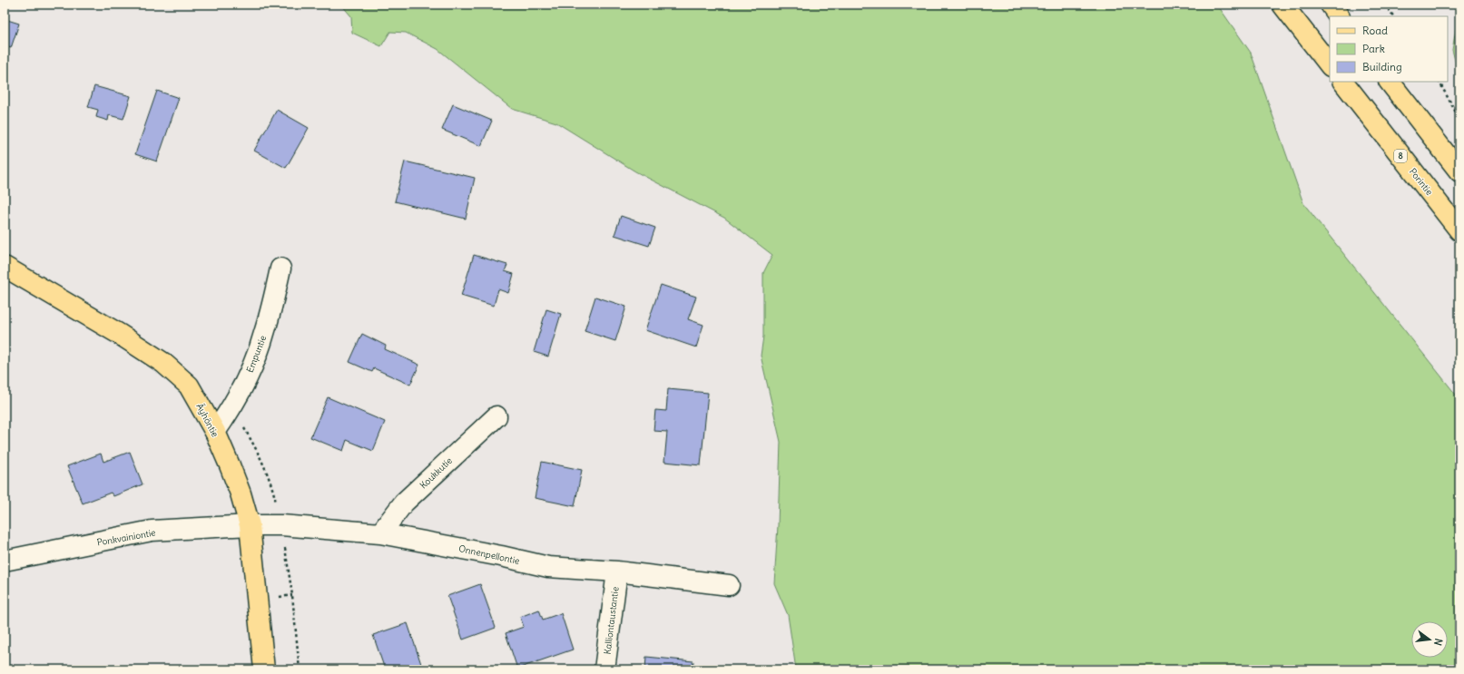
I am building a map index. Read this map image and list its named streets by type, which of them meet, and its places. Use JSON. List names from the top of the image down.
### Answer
{
  "streets": {
    "main road": ["8", "Porintie", "Äyhöntie"],
    "street": [
      "Empuntie",
      "Koukkutie",
      "Ponkvainiontie",
      "Onnenpellontie",
      "Kalliontaustantie"
    ]
  },
  "crossings": [
    ["Empuntie", "Äyhöntie"],
    ["Äyhöntie", "Ponkvainiontie"],
    ["Äyhöntie", "Onnenpellontie"],
    ["Koukkutie", "Onnenpellontie"],
    ["Ponkvainiontie", "Onnenpellontie"],
    ["Onnenpellontie", "Kalliontaustantie"]
  ],
  "legend": ["Road", "Park", "Building"],
  "north": "right"
}
